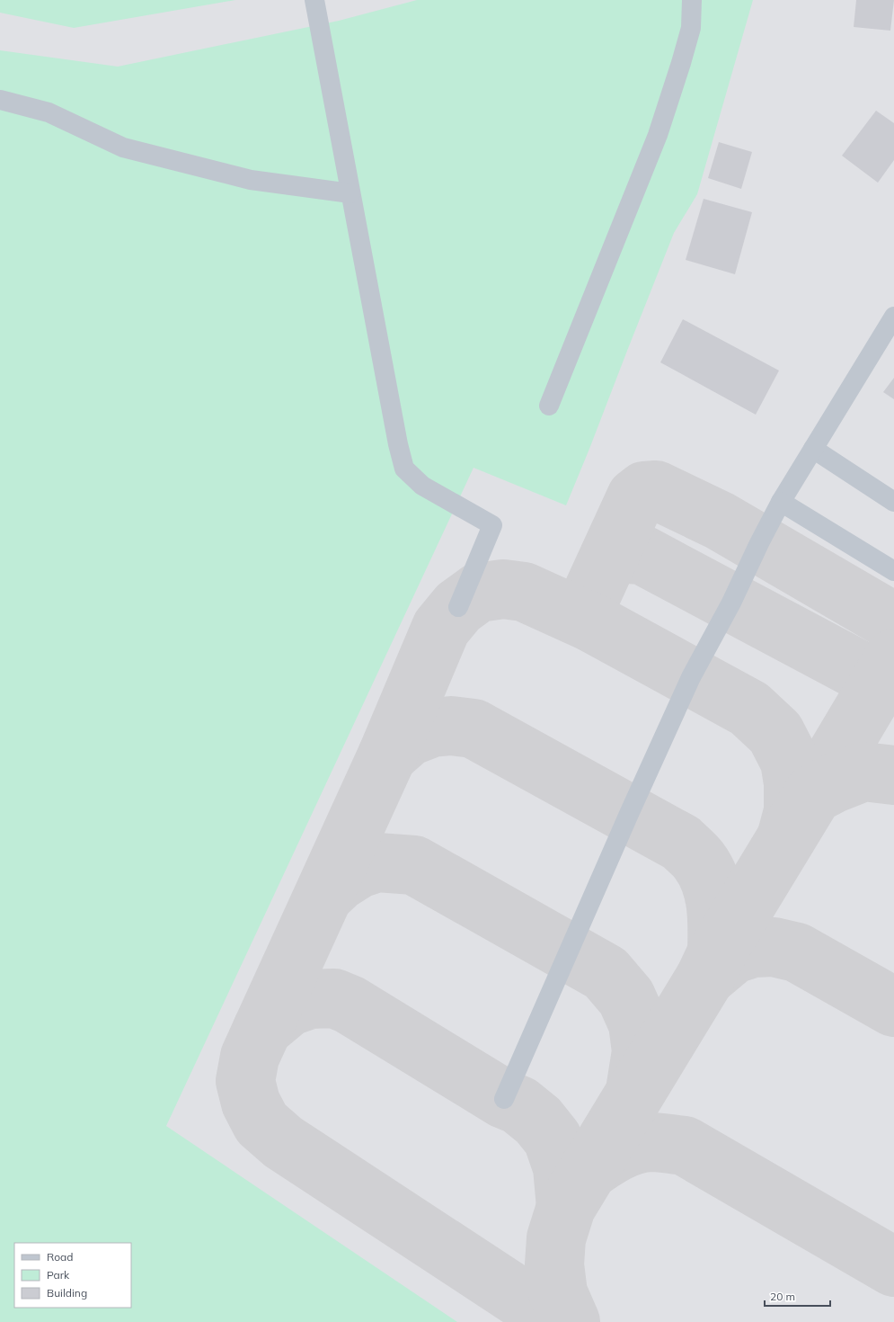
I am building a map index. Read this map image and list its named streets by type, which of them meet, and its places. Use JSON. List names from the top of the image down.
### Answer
{
  "legend": ["Road", "Park", "Building"],
  "scale_bar": "20 m"
}
